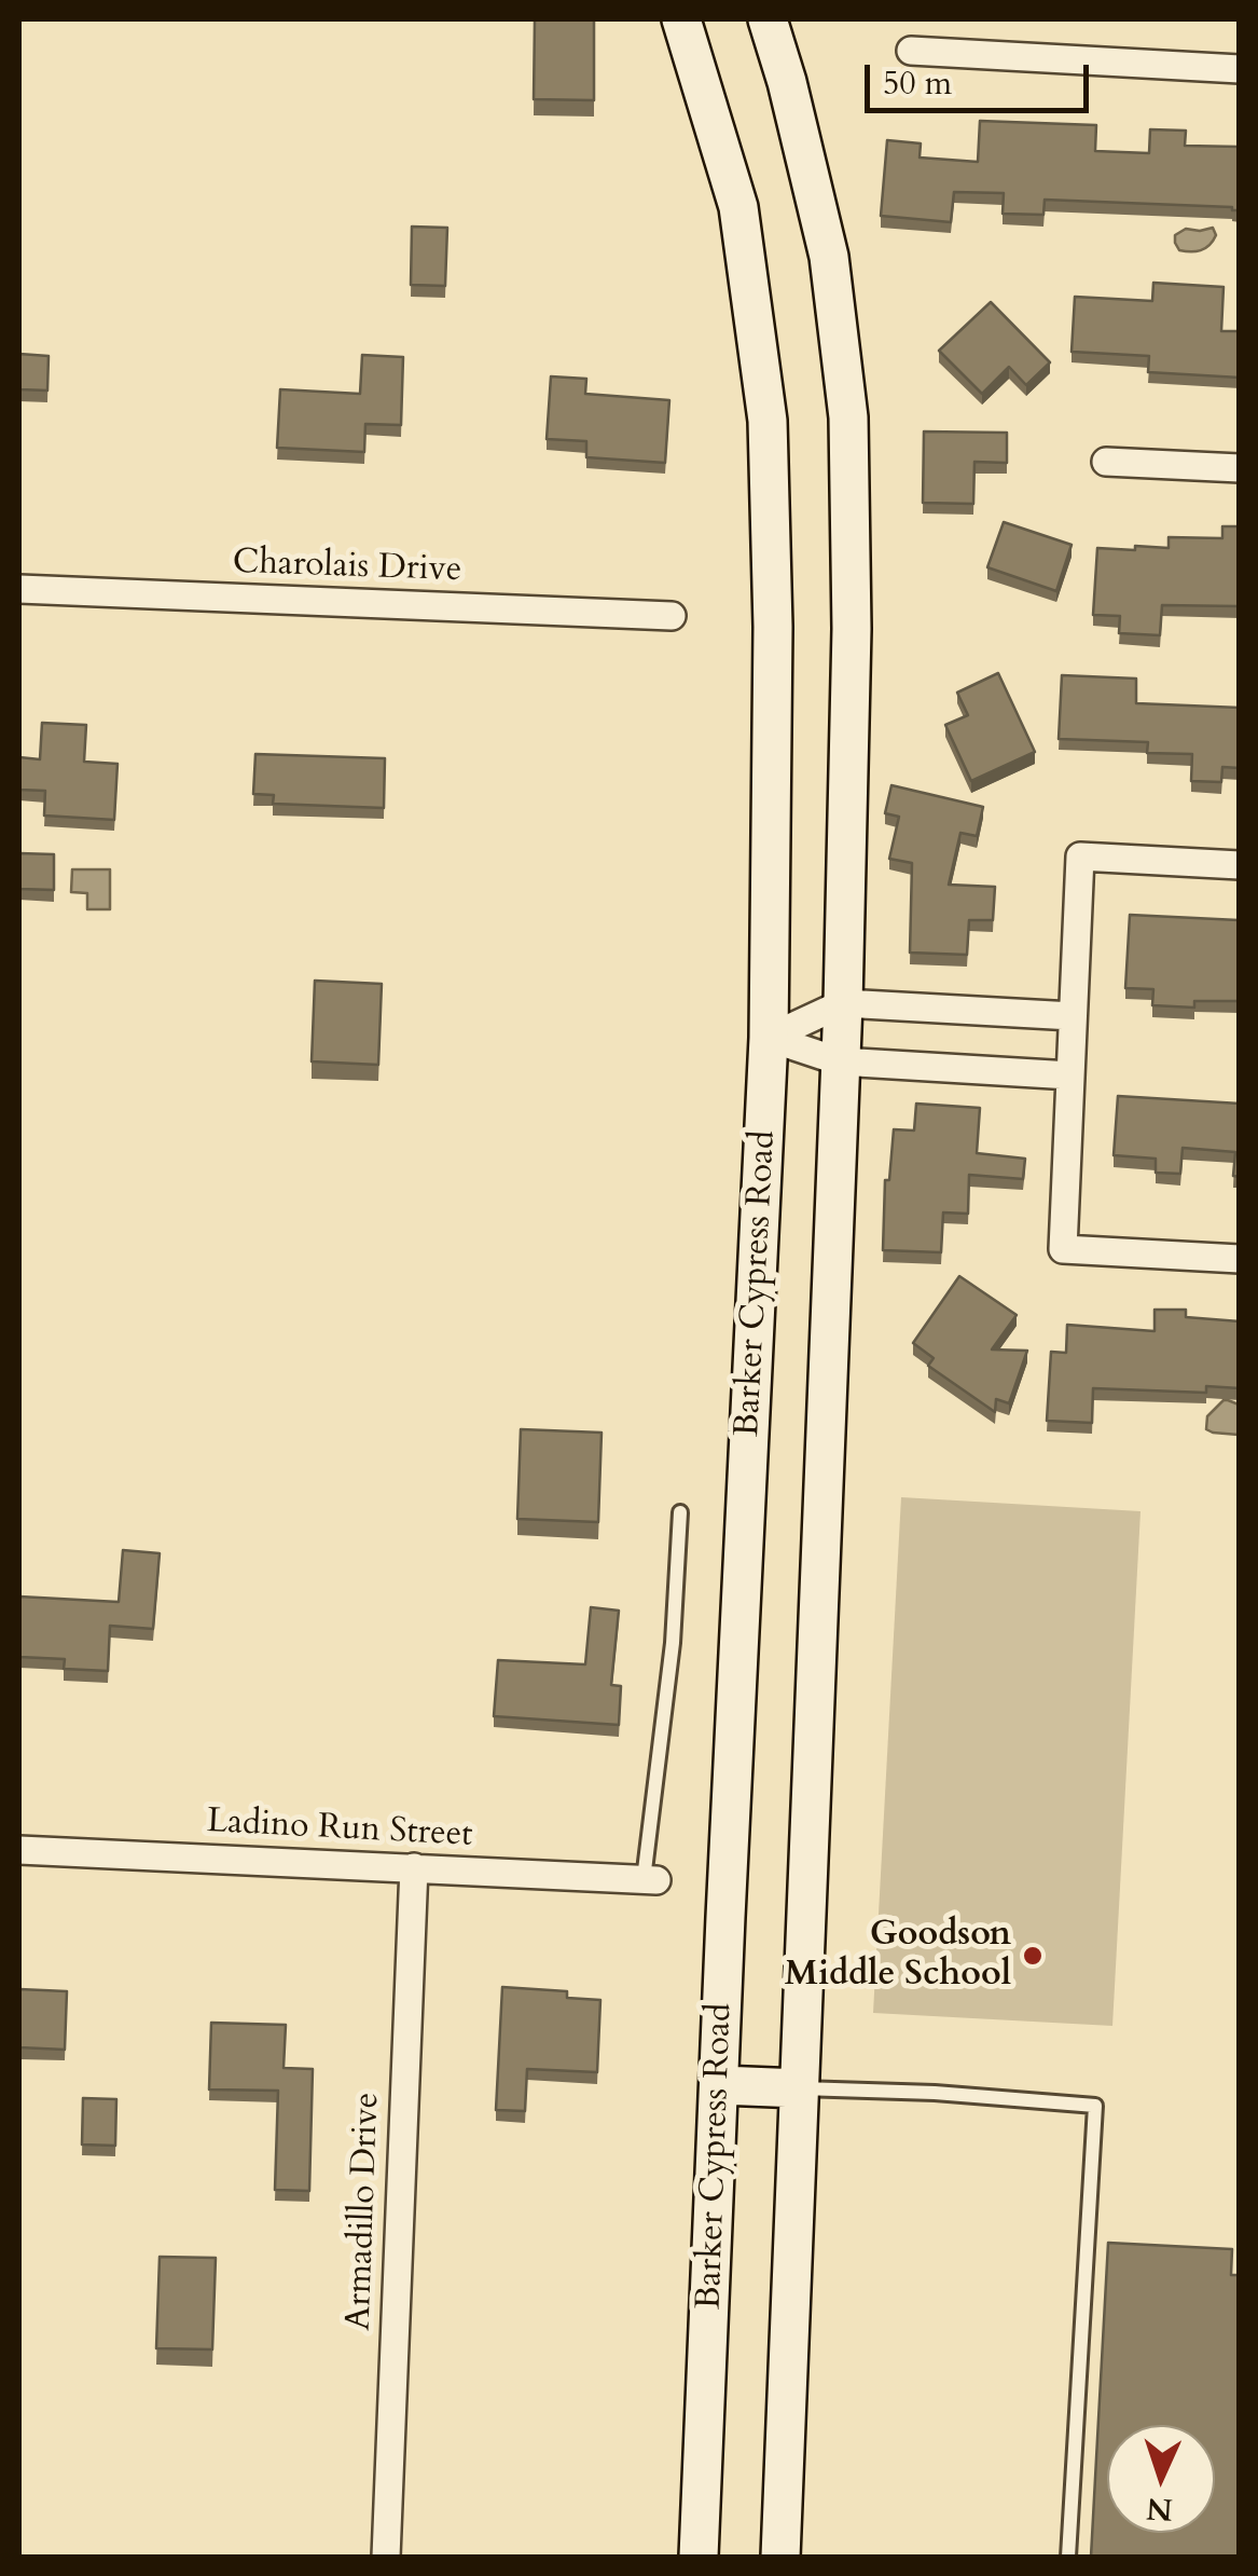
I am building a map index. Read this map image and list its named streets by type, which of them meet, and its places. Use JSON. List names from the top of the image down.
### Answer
{
  "streets": {
    "main road": ["Barker Cypress Road"],
    "street": ["Charolais Drive", "Ladino Run Street", "Armadillo Drive"]
  },
  "crossings": [
    ["Ladino Run Street", "Armadillo Drive"]
  ],
  "places": ["Goodson Middle School"],
  "scale_bar": "50 m",
  "north": "bottom"
}
